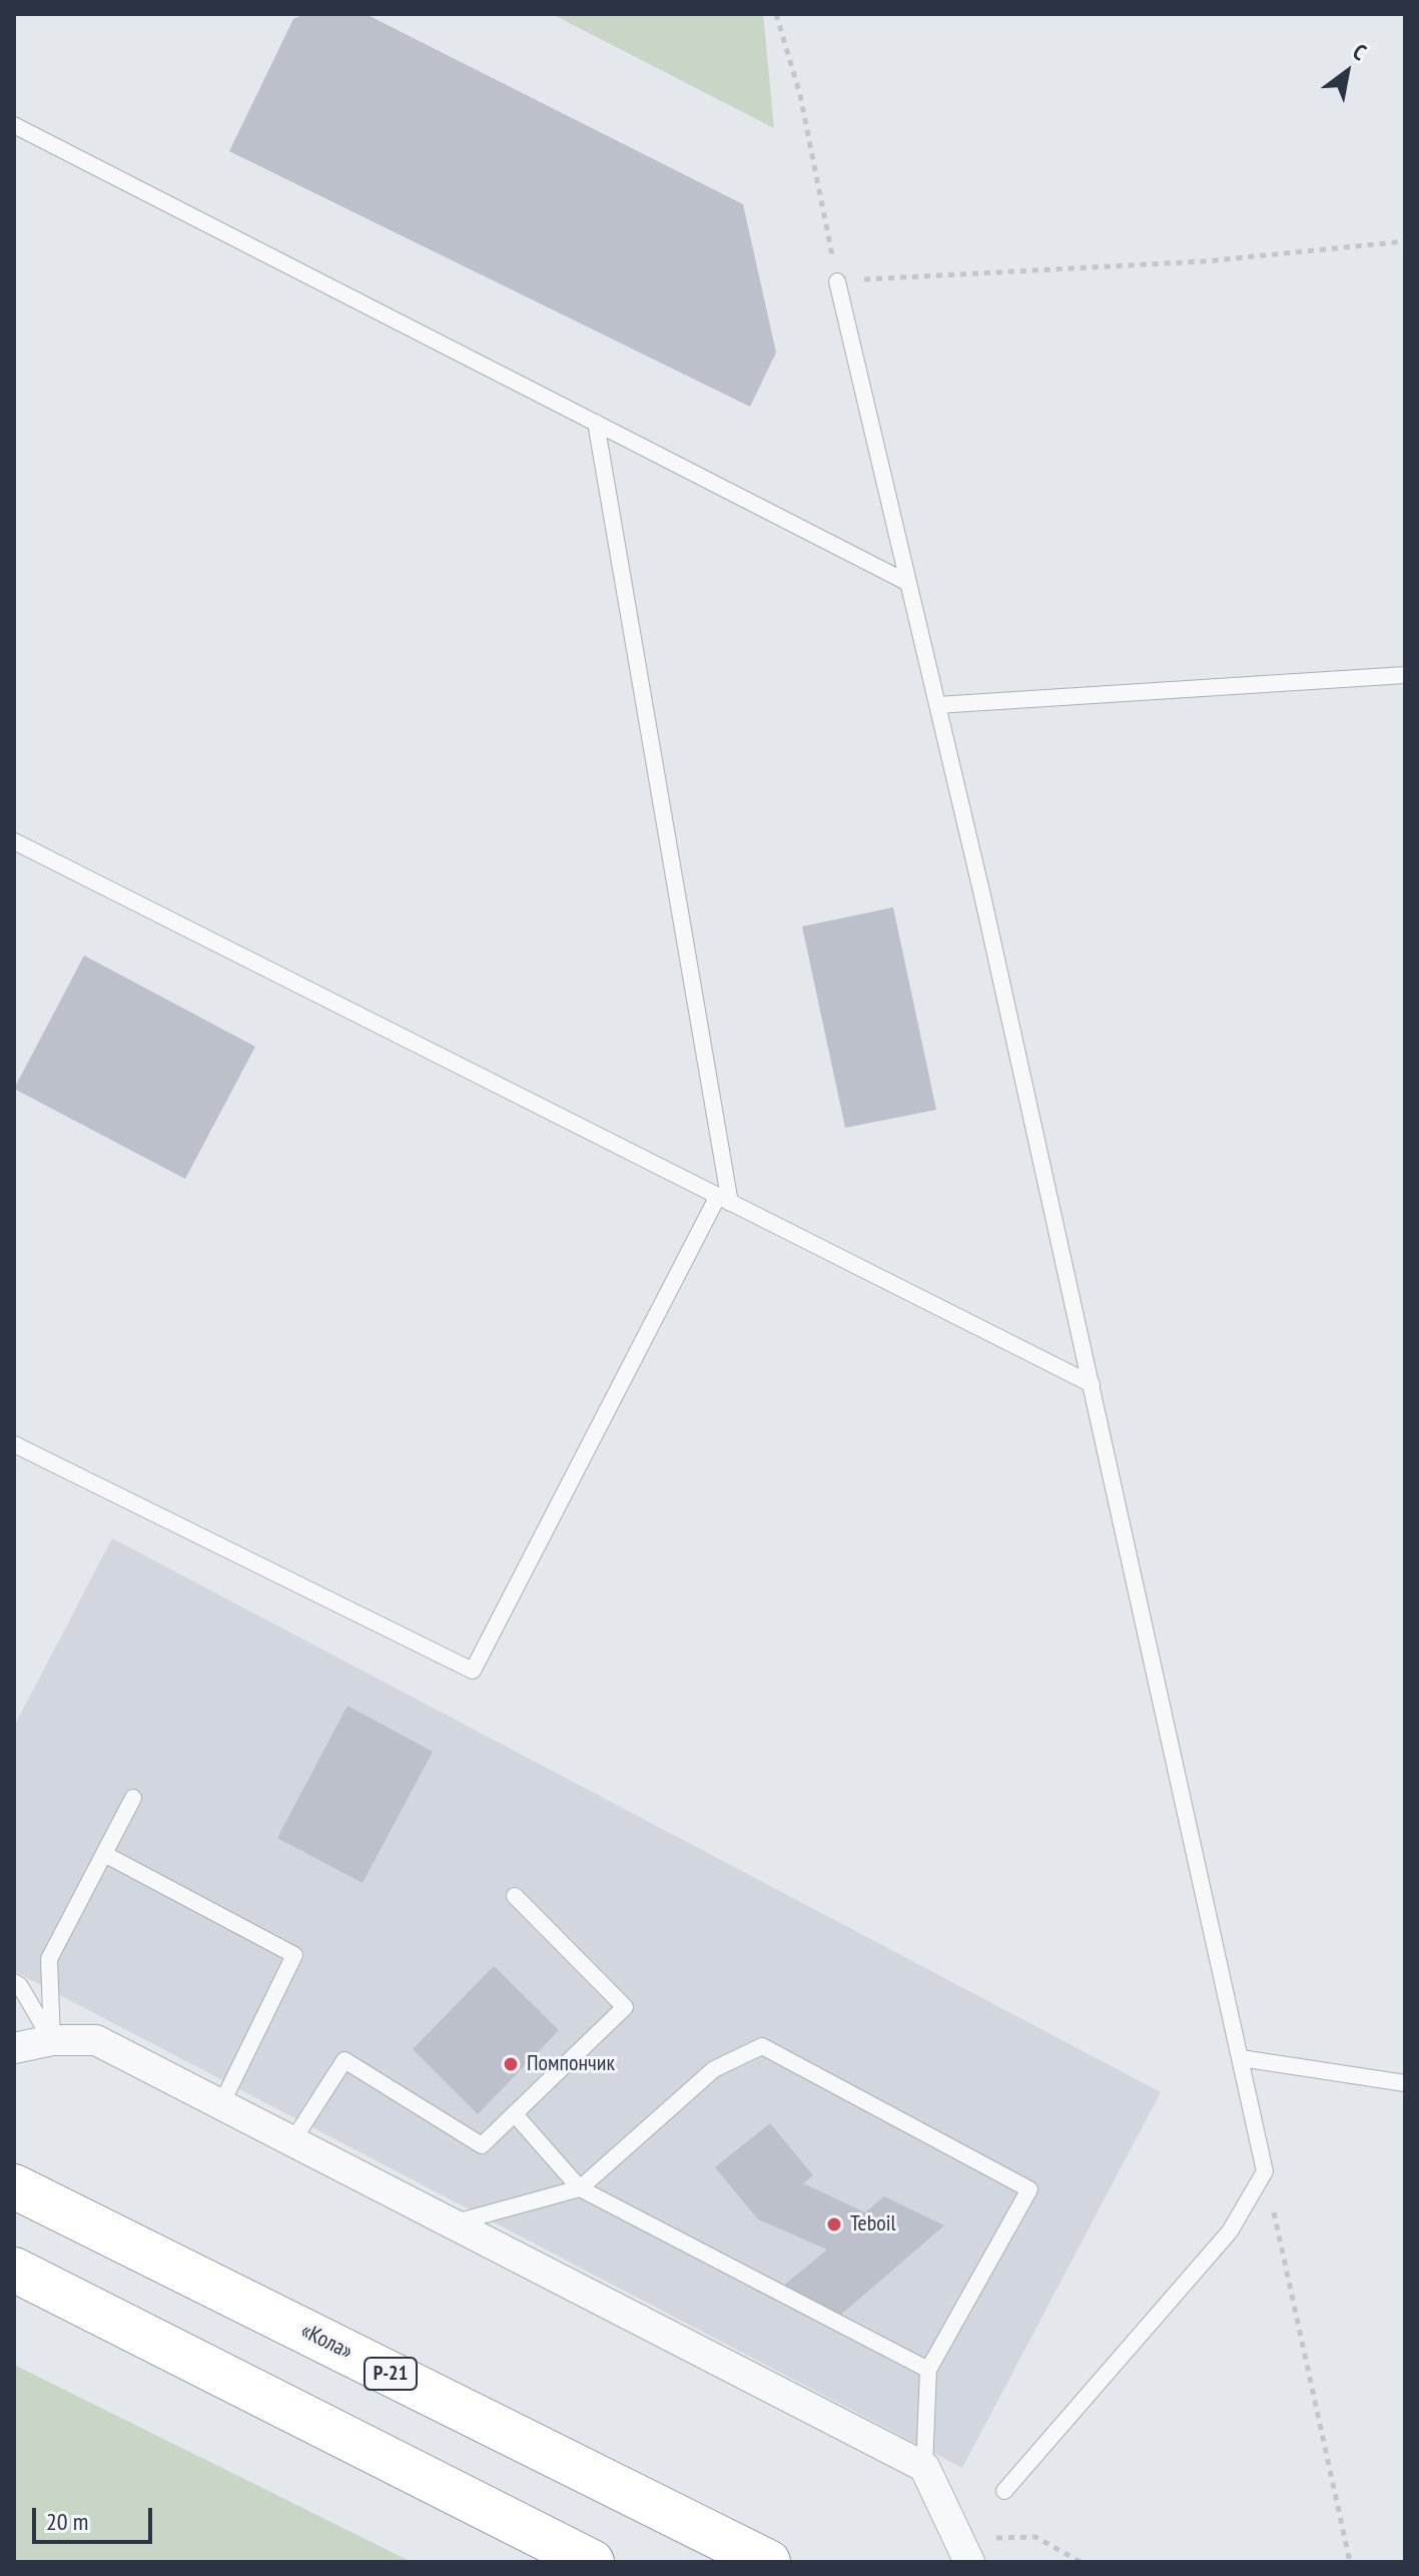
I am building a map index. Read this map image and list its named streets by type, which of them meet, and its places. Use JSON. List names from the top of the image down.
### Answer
{
  "streets": {
    "highway": ["«Кола»", "Р-21"]
  },
  "places": ["Помпончик", "Teboil"],
  "scale_bar": "20 m",
  "north": "top right"
}
